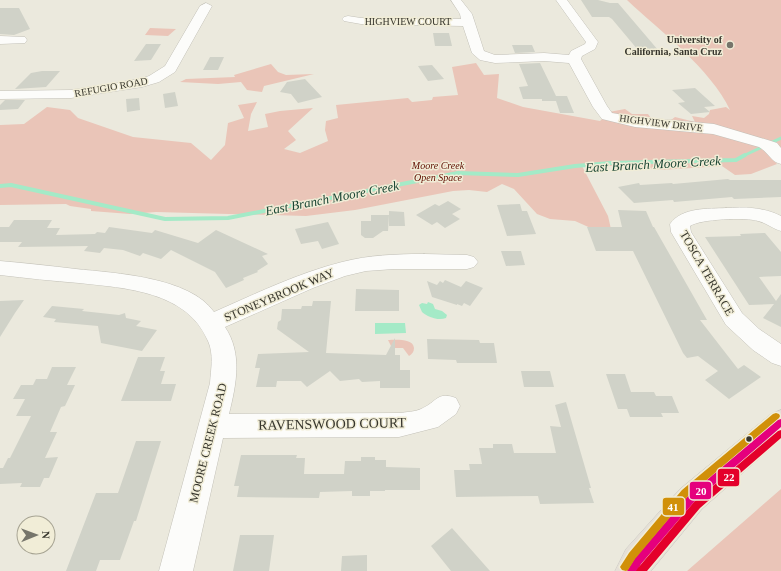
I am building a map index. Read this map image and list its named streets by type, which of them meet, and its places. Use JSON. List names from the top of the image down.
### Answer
{
  "streets": {
    "street": [
      "HIGHVIEW COURT",
      "REFUGIO ROAD",
      "HIGHVIEW DRIVE",
      "TOSCA TERRACE",
      "STONEYBROOK WAY",
      "RAVENSWOOD COURT",
      "MOORE CREEK ROAD"
    ]
  },
  "crossings": [
    ["HIGHVIEW COURT", "HIGHVIEW DRIVE"],
    ["STONEYBROOK WAY", "MOORE CREEK ROAD"],
    ["RAVENSWOOD COURT", "MOORE CREEK ROAD"]
  ],
  "water": ["East Branch Moore Creek"],
  "parks": ["Moore Creek Open Space"],
  "places": ["University of California, Santa Cruz"],
  "lines": ["transit line 41", "transit line 20", "transit line 22"],
  "north": "right"
}
